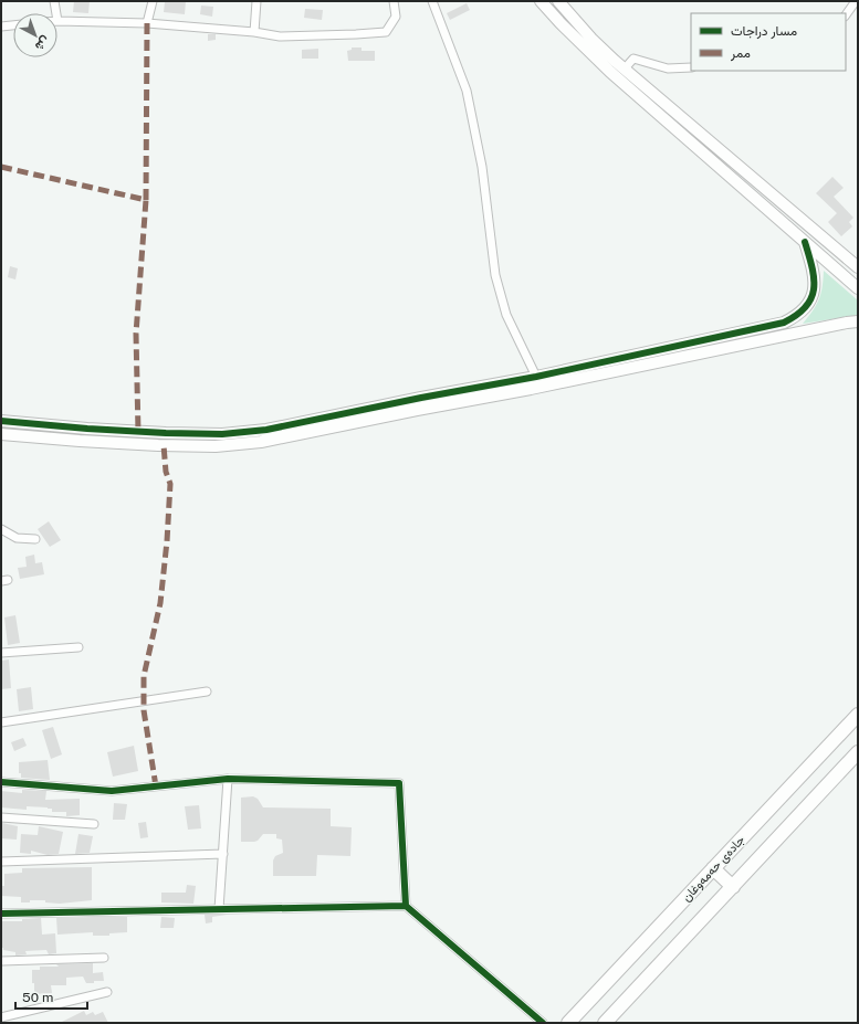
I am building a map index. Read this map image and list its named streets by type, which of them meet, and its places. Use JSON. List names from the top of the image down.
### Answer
{
  "streets": {
    "main road": ["جادەی حەمەوغان"]
  },
  "legend": ["مسار دراجات", "ممر"],
  "scale_bar": "50 m",
  "north": "bottom right"
}
